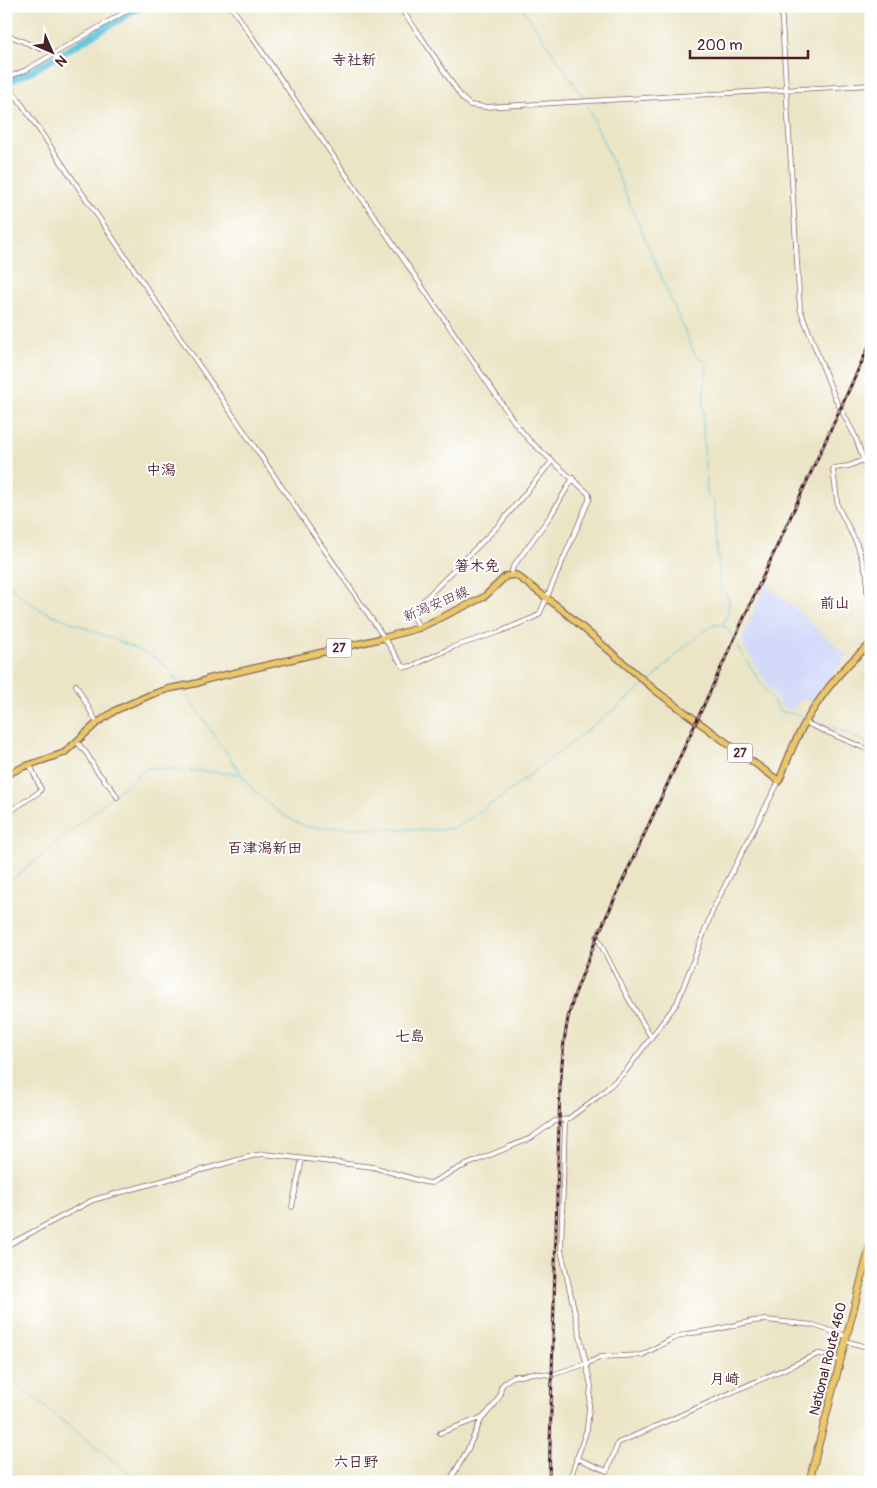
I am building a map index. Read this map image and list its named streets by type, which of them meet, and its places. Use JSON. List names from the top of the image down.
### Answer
{
  "streets": {
    "highway": ["National Route 460"],
    "main road": ["新潟安田線", "27"]
  },
  "crossings": [
    ["新潟安田線", "27"]
  ],
  "districts": [
    "寺社新",
    "中潟",
    "箸木免",
    "前山",
    "百津潟新田",
    "七島",
    "月崎",
    "六日野"
  ],
  "scale_bar": "200 m",
  "north": "bottom right"
}
